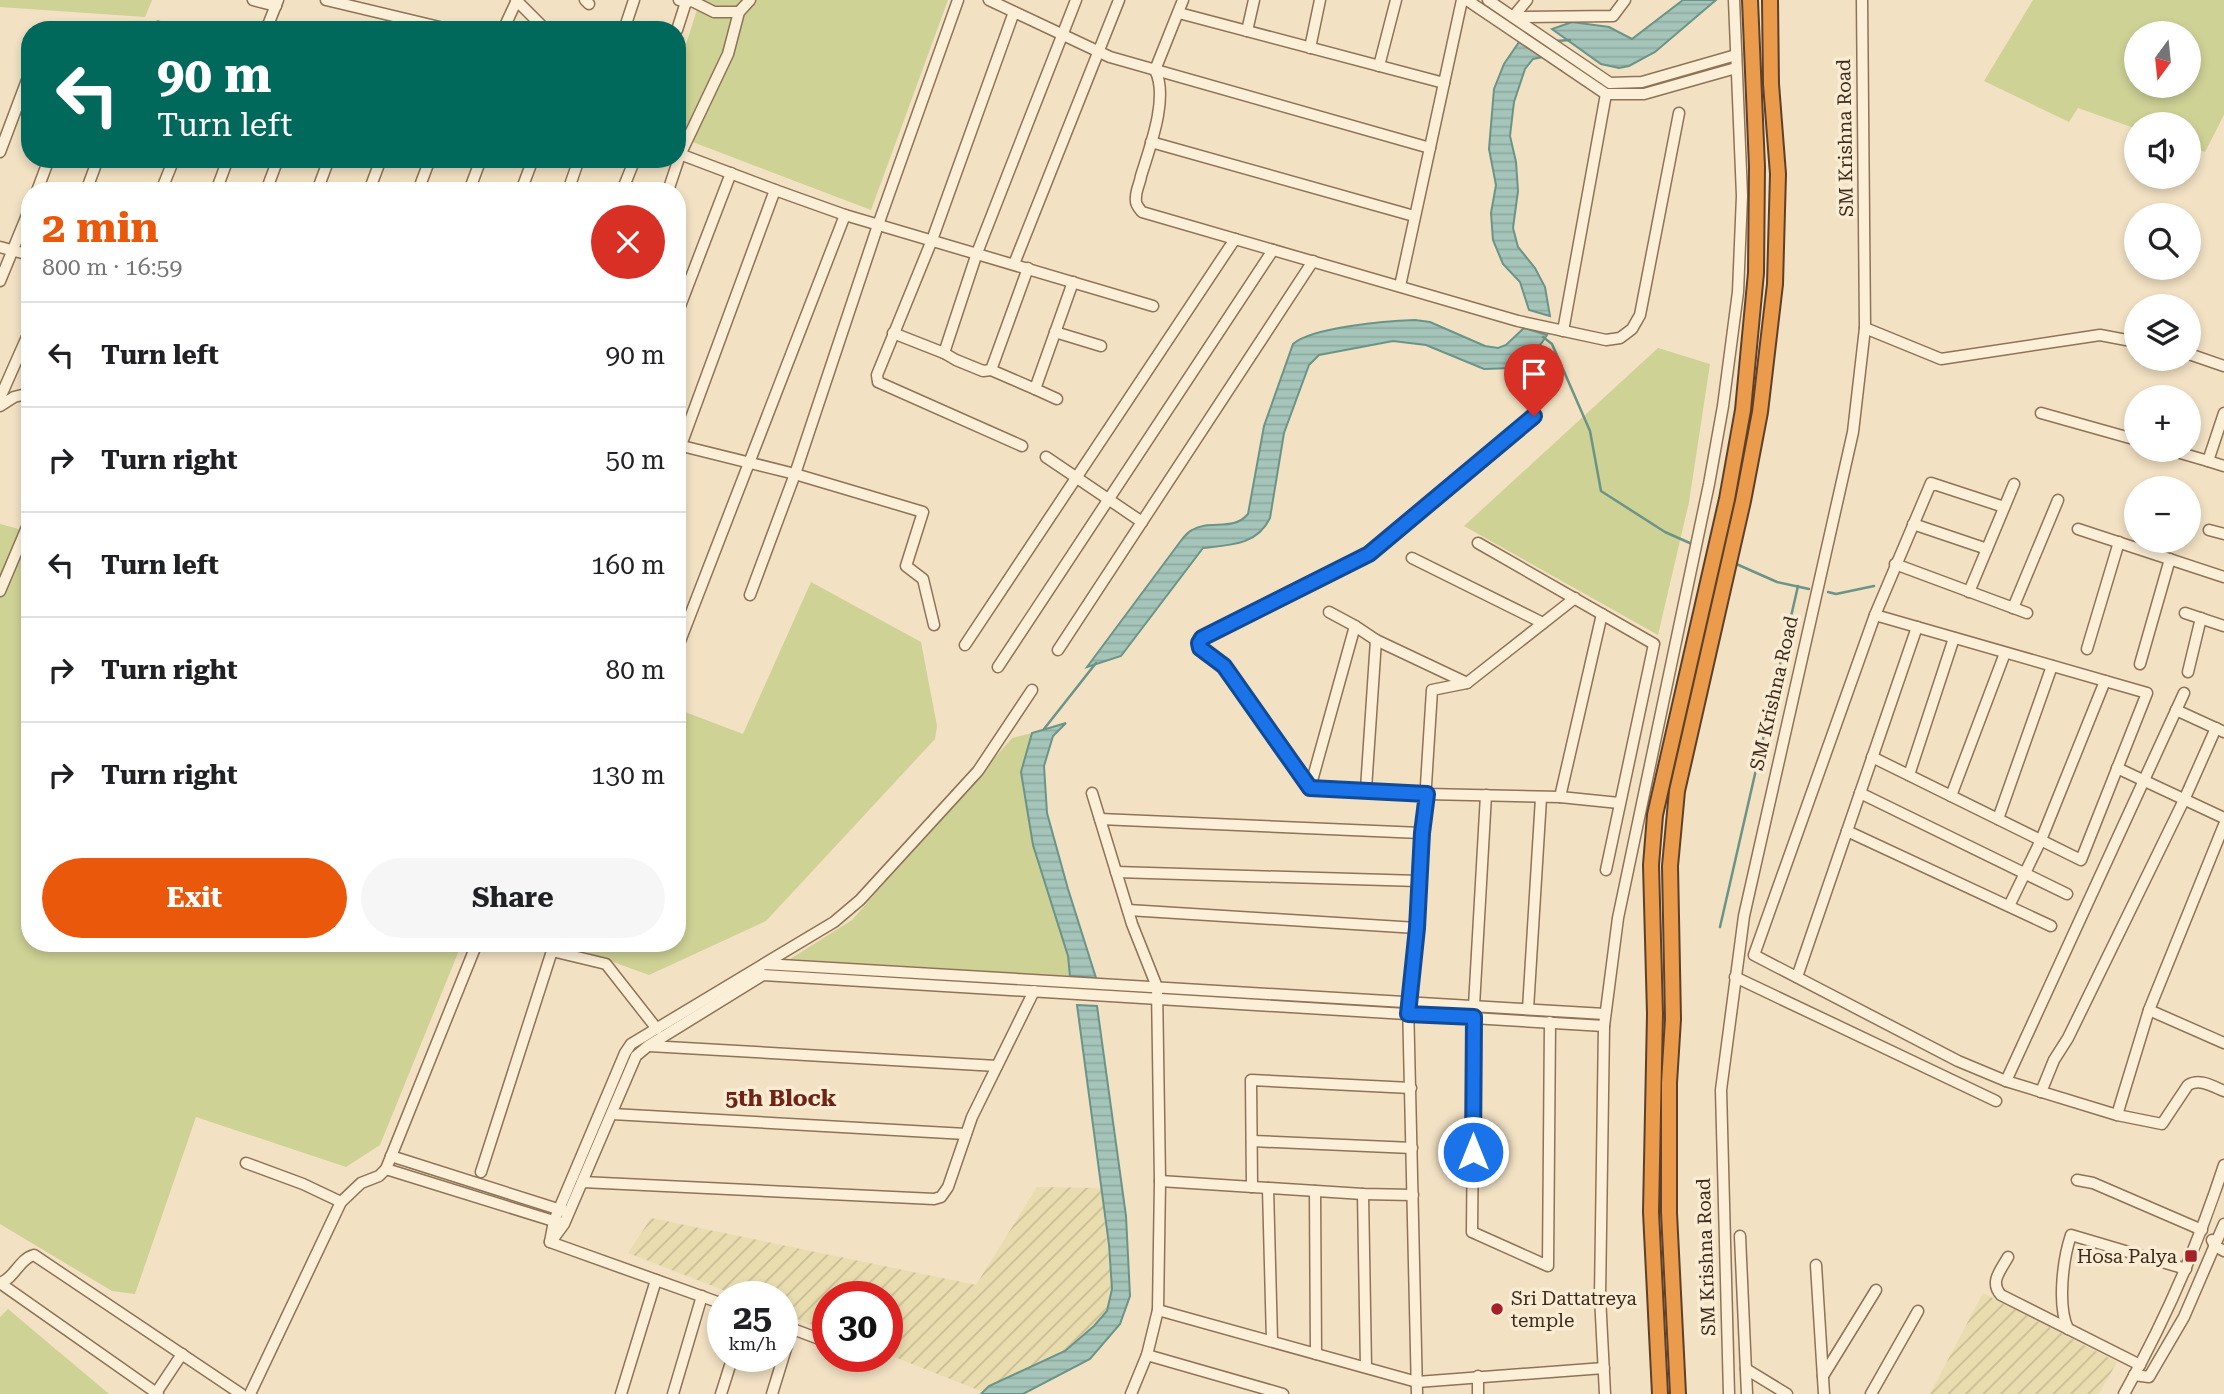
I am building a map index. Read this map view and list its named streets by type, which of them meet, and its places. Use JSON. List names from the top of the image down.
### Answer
{
  "streets": {
    "highway": ["SM Krishna Road"]
  },
  "districts": ["5th Block"],
  "places": {
    "transit": ["Hosa Palya"],
    "other": ["Sri Dattatreya temple"]
  },
  "north": "bottom",
  "page": {
    "map_buttons": ["+", "−"],
    "turn": ["90 m", "Turn left"],
    "heading": ["2 min", "800 m · 16:59"],
    "list": [
      {
        "name": "Turn left",
        "value": "90 m"
      },
      {
        "name": "Turn right",
        "value": "50 m"
      },
      {
        "name": "Turn left",
        "value": "160 m"
      },
      {
        "name": "Turn right",
        "value": "80 m"
      },
      {
        "name": "Turn right",
        "value": "130 m"
      }
    ],
    "buttons": ["Exit", "Share"],
    "speed": "25 km/h",
    "limit": "30"
  }
}
